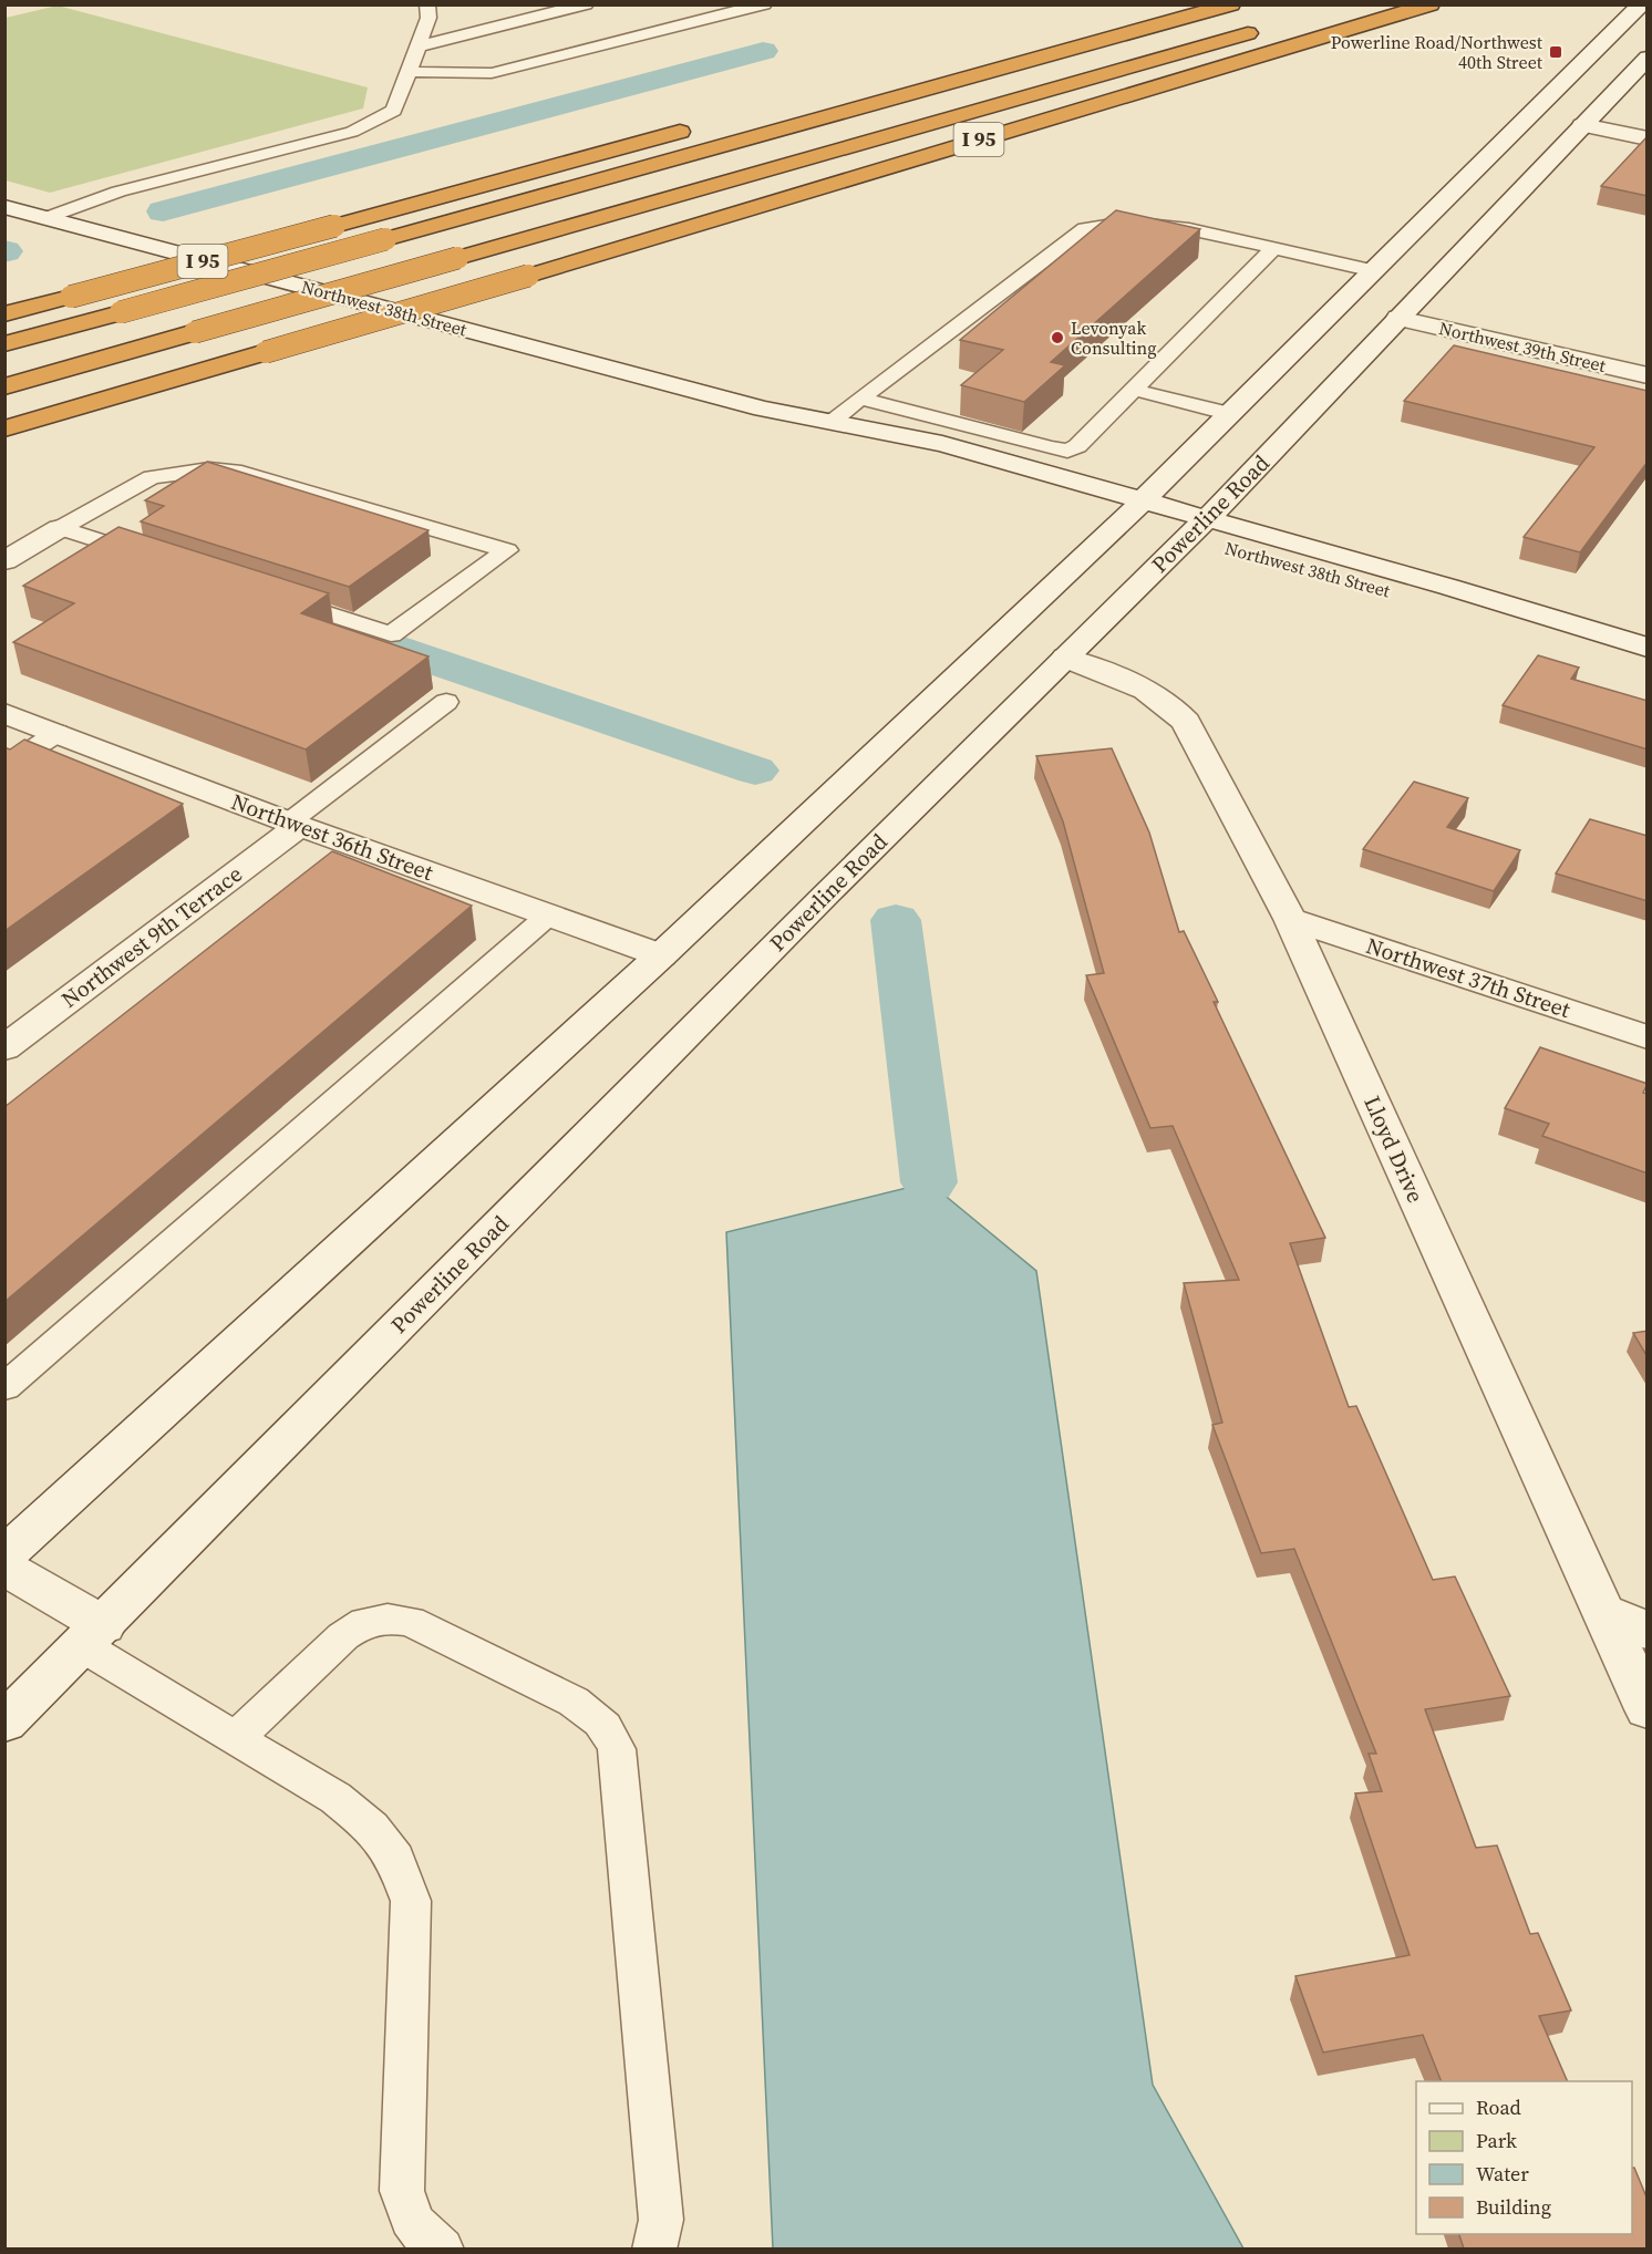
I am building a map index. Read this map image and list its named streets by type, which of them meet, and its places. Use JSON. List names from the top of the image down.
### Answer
{
  "streets": {
    "highway": ["I 95"],
    "main road": [
      "Northwest 38th Street",
      "Northwest 39th Street",
      "Powerline Road",
      "Northwest 36th Street",
      "Northwest 9th Terrace",
      "Northwest 37th Street",
      "Lloyd Drive"
    ]
  },
  "crossings": [
    ["Northwest 38th Street", "Powerline Road"],
    ["Northwest 39th Street", "Powerline Road"],
    ["Powerline Road", "Lloyd Drive"],
    ["Northwest 36th Street", "Northwest 9th Terrace"],
    ["Northwest 37th Street", "Lloyd Drive"]
  ],
  "places": {
    "transit": ["Powerline Road/Northwest 40th Street"],
    "other": ["Levonyak Consulting"]
  },
  "legend": [
    "Road",
    "Park",
    "Water",
    "Building"
  ]
}
